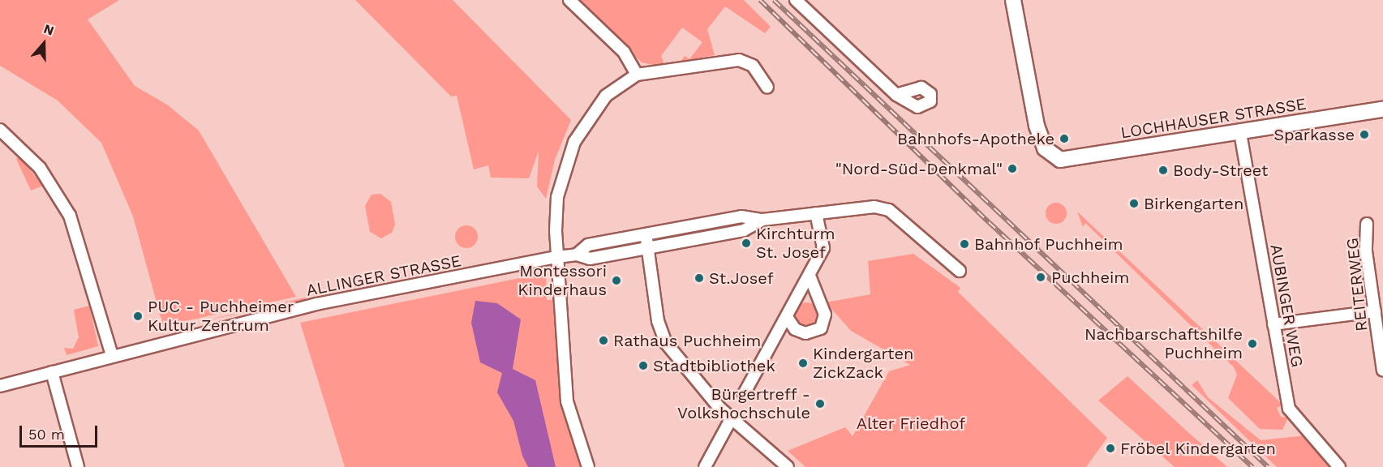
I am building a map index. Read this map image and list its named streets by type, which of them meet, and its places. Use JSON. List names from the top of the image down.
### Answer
{
  "streets": {
    "street": [
      "LOCHHAUSER STRASSE",
      "ALLINGER STRASSE",
      "REITERWEG",
      "AUBINGER WEG"
    ]
  },
  "crossings": [
    ["LOCHHAUSER STRASSE", "AUBINGER WEG"]
  ],
  "parks": ["Alter Friedhof"],
  "places": [
    "Sparkasse",
    "Bahnhofs-Apotheke",
    "\"Nord-Süd-Denkmal\"",
    "Body-Street",
    "Birkengarten",
    "Kirchturm St. Josef",
    "Bahnhof Puchheim",
    "Puchheim",
    "St.Josef",
    "Montessori Kinderhaus",
    "PUC - Puchheimer Kultur Zentrum",
    "Rathaus Puchheim",
    "Nachbarschaftshilfe Puchheim",
    "Kindergarten ZickZack",
    "Stadtbibliothek",
    "Bürgertreff - Volkshochschule",
    "Fröbel Kindergarten"
  ],
  "scale_bar": "50 m",
  "north": "top"
}
